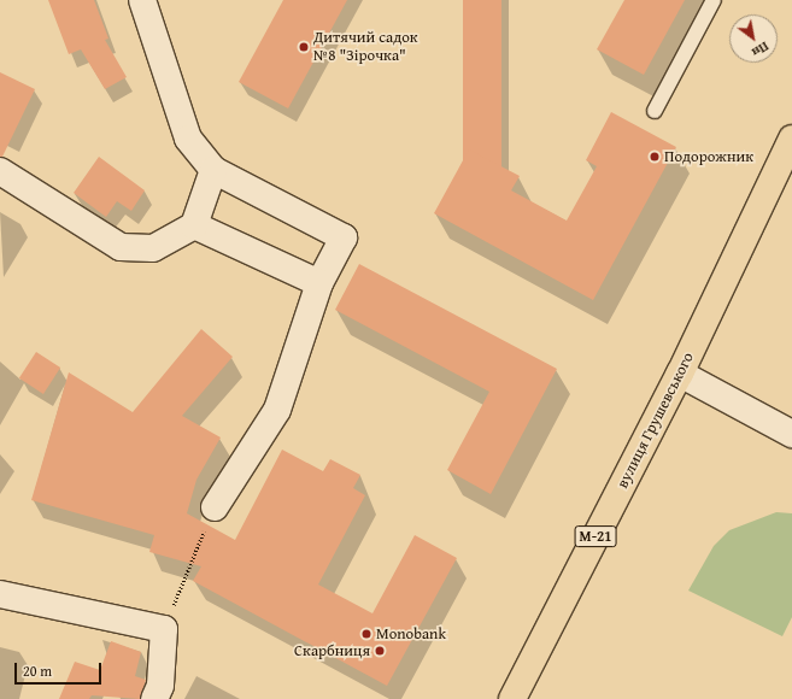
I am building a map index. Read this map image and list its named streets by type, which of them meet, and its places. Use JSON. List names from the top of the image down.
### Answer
{
  "streets": {
    "highway": ["вулиця Грушевського", "М-21"]
  },
  "places": [
    "Дитячий садок №8 \"Зірочка\"",
    "Подорожник",
    "Monobank",
    "Скарбниця"
  ],
  "scale_bar": "20 m",
  "north": "bottom right"
}
